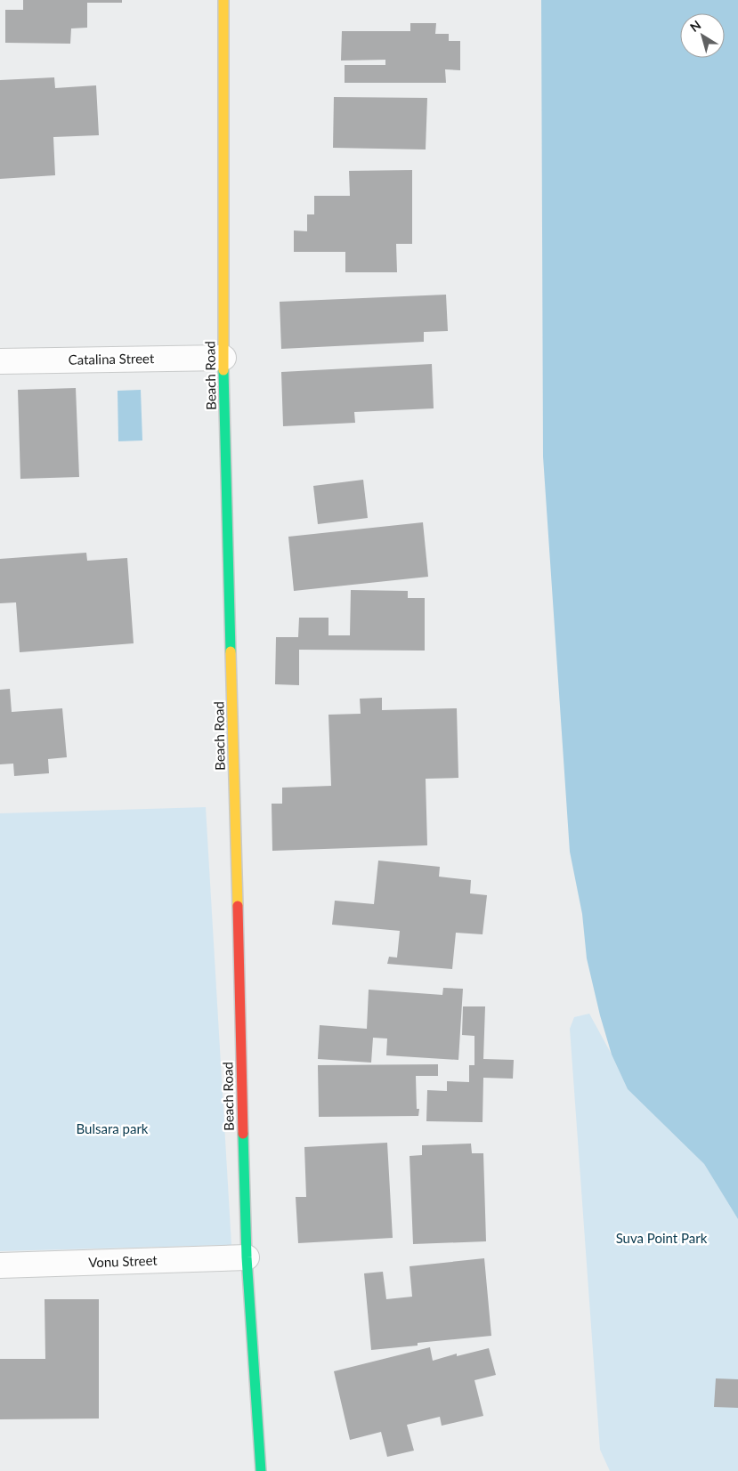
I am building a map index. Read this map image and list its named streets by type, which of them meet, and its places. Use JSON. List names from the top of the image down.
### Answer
{
  "streets": {
    "street": ["Catalina Street", "Beach Road", "Vonu Street"]
  },
  "crossings": [
    ["Catalina Street", "Beach Road"],
    ["Beach Road", "Vonu Street"]
  ],
  "parks": ["Bulsara park", "Suva Point Park"],
  "north": "top left"
}
